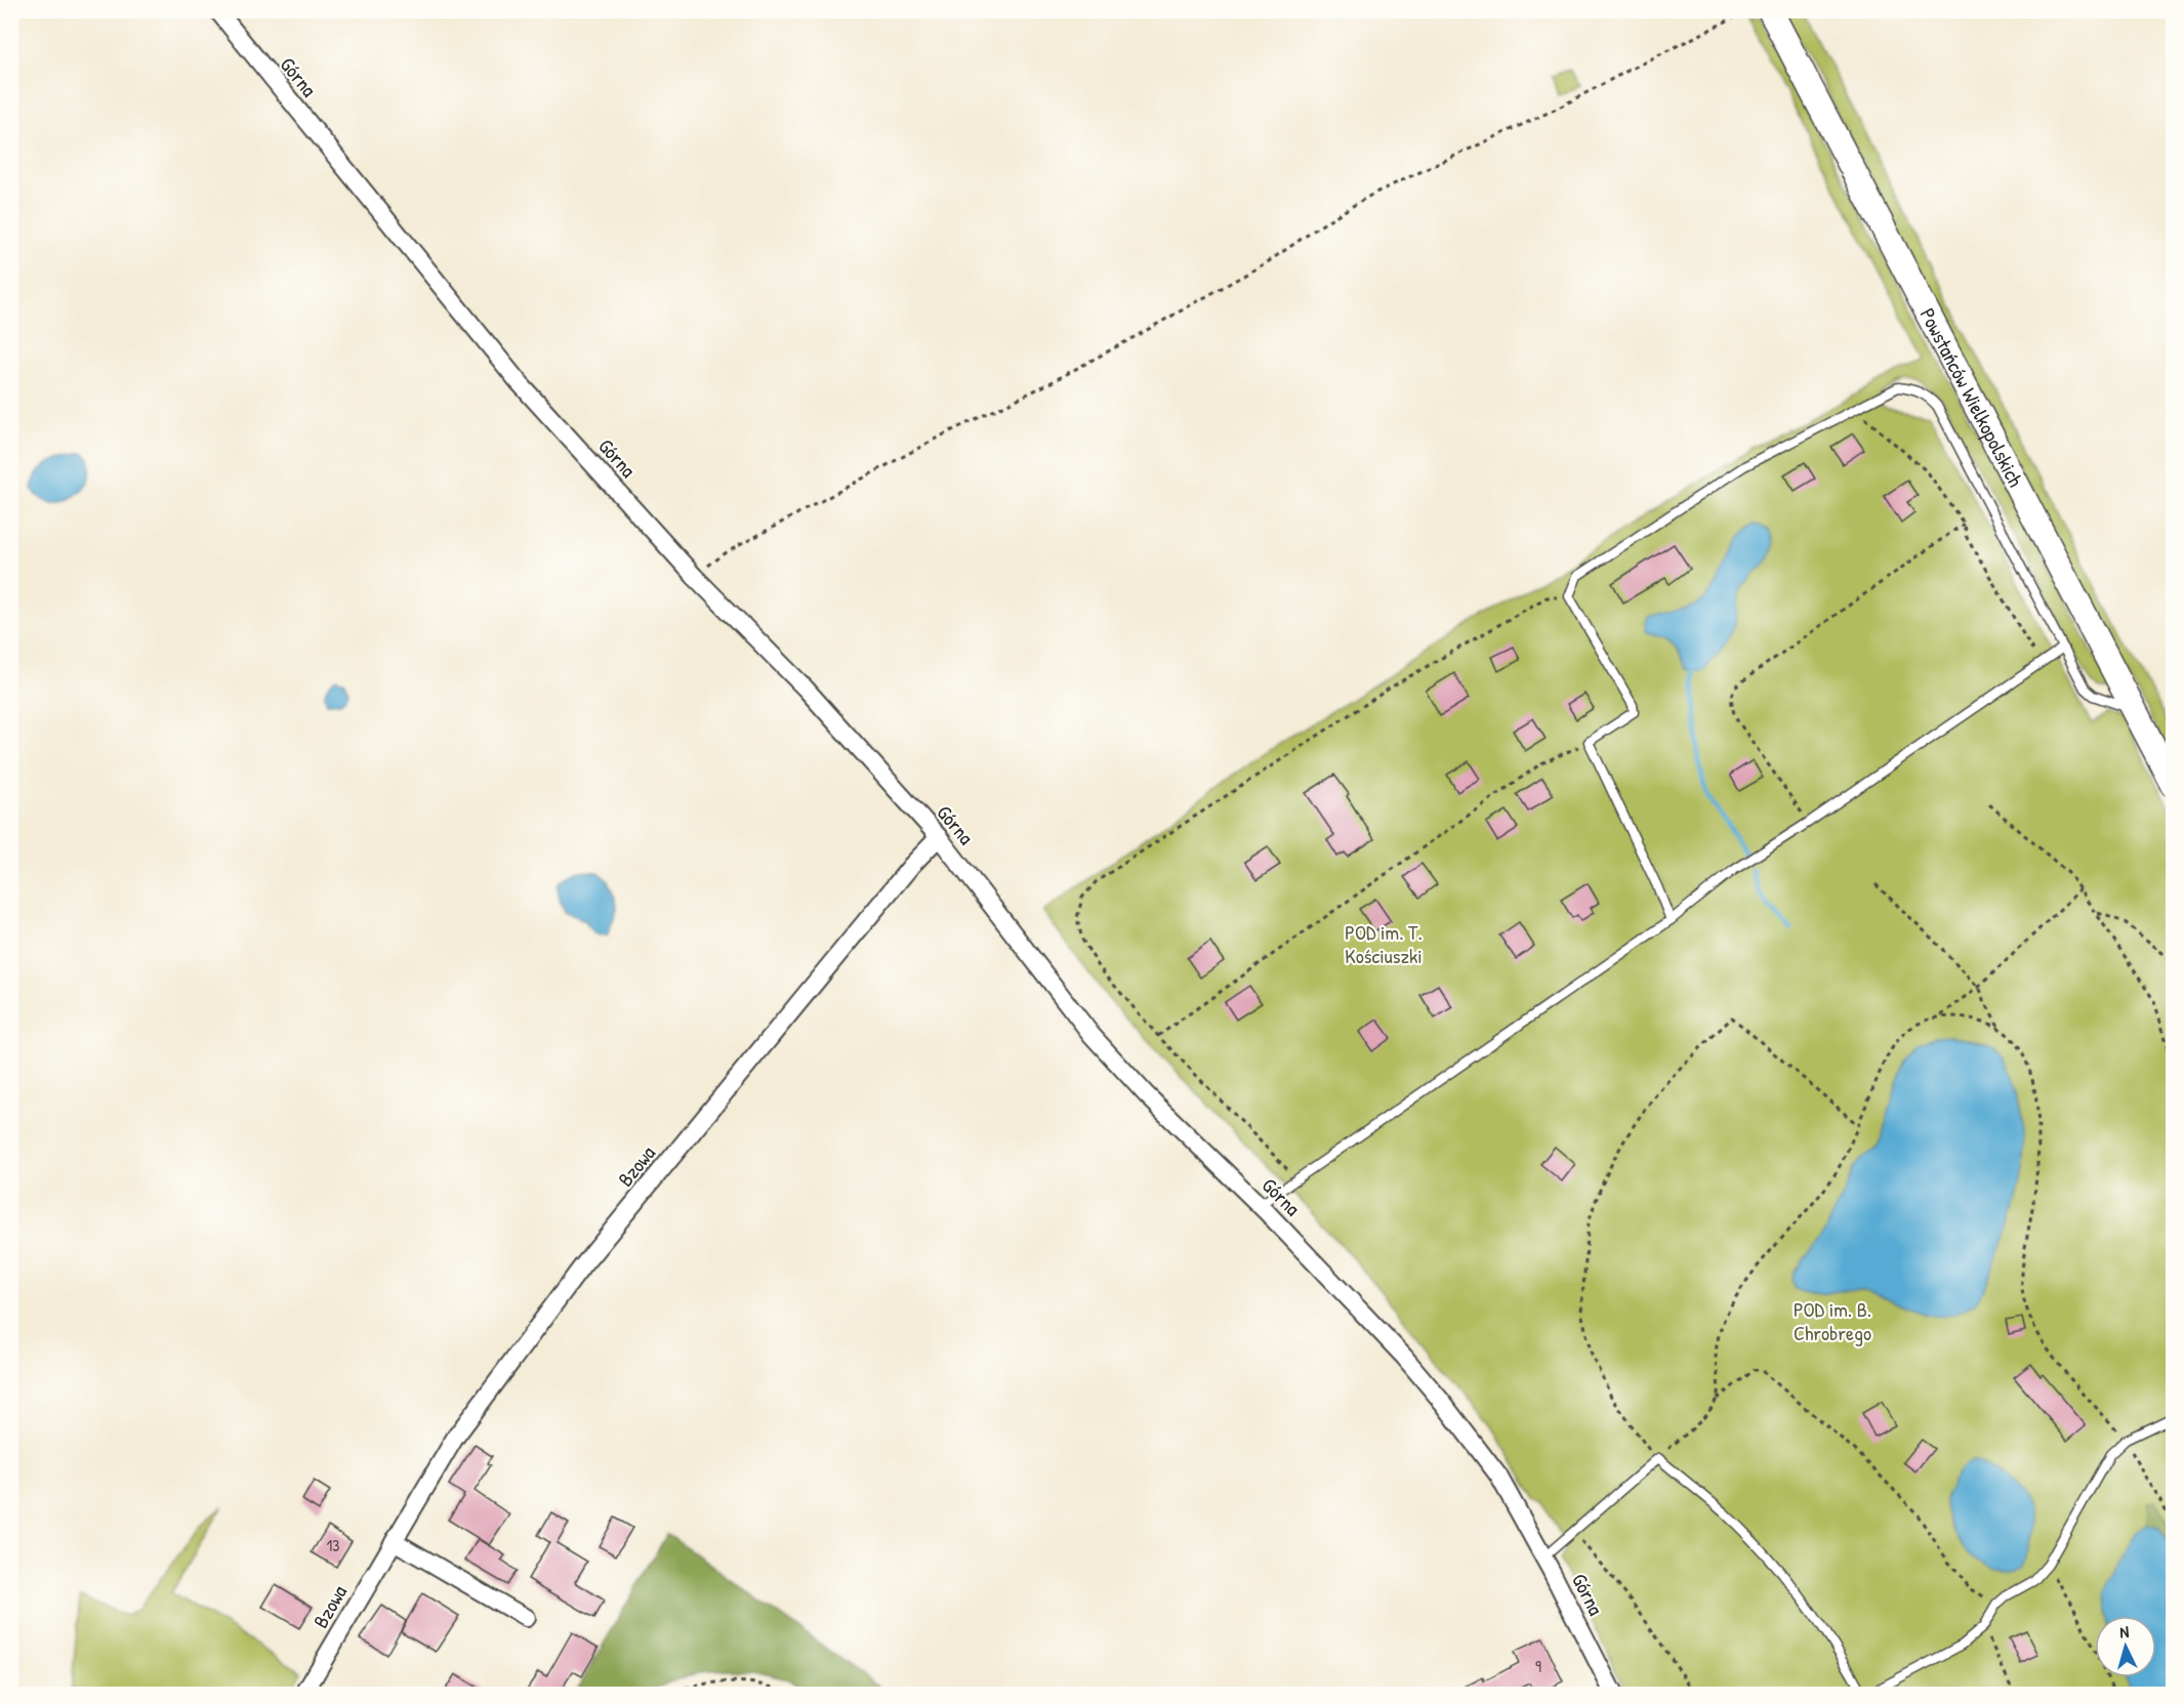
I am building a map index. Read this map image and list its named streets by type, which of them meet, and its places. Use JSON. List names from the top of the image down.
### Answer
{
  "streets": {
    "street": ["Górna", "Powstańców Wielkopolskich", "Bzowa"]
  },
  "crossings": [
    ["Górna", "Bzowa"]
  ],
  "parks": ["POD im. T. Kościuszki", "POD im. B. Chrobrego"],
  "house_numbers": ["13", "9"],
  "north": "top"
}
